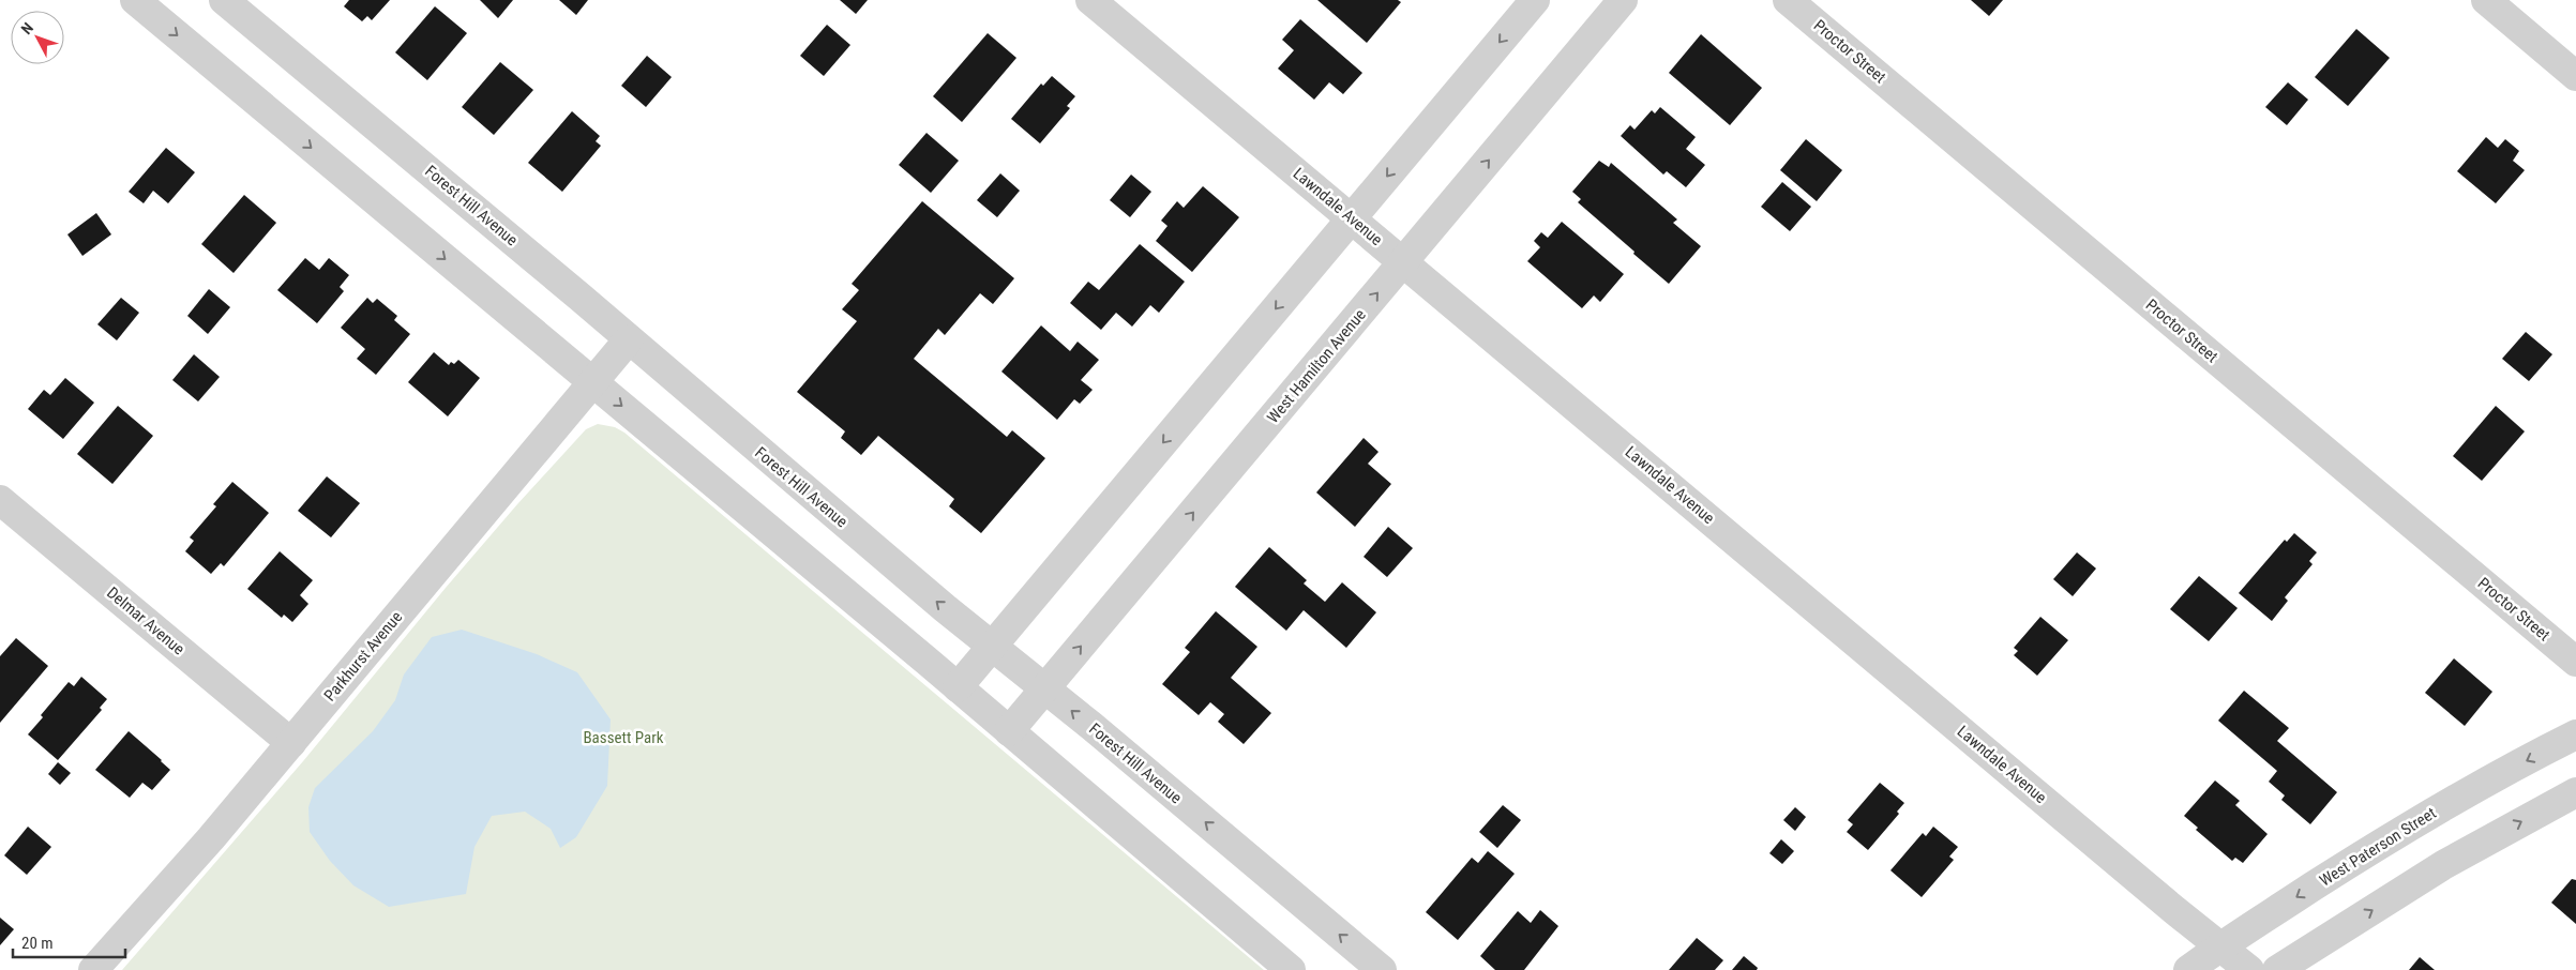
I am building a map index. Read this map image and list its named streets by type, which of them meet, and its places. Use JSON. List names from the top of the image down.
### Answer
{
  "streets": {
    "street": [
      "Proctor Street",
      "Forest Hill Avenue",
      "Lawndale Avenue",
      "West Hamilton Avenue",
      "Delmar Avenue",
      "Parkhurst Avenue",
      "West Paterson Street"
    ]
  },
  "crossings": [
    ["Forest Hill Avenue", "West Hamilton Avenue"],
    ["Forest Hill Avenue", "Parkhurst Avenue"],
    ["Lawndale Avenue", "West Hamilton Avenue"],
    ["Lawndale Avenue", "West Paterson Street"],
    ["Delmar Avenue", "Parkhurst Avenue"]
  ],
  "parks": ["Bassett Park"],
  "scale_bar": "20 m",
  "north": "top left"
}
